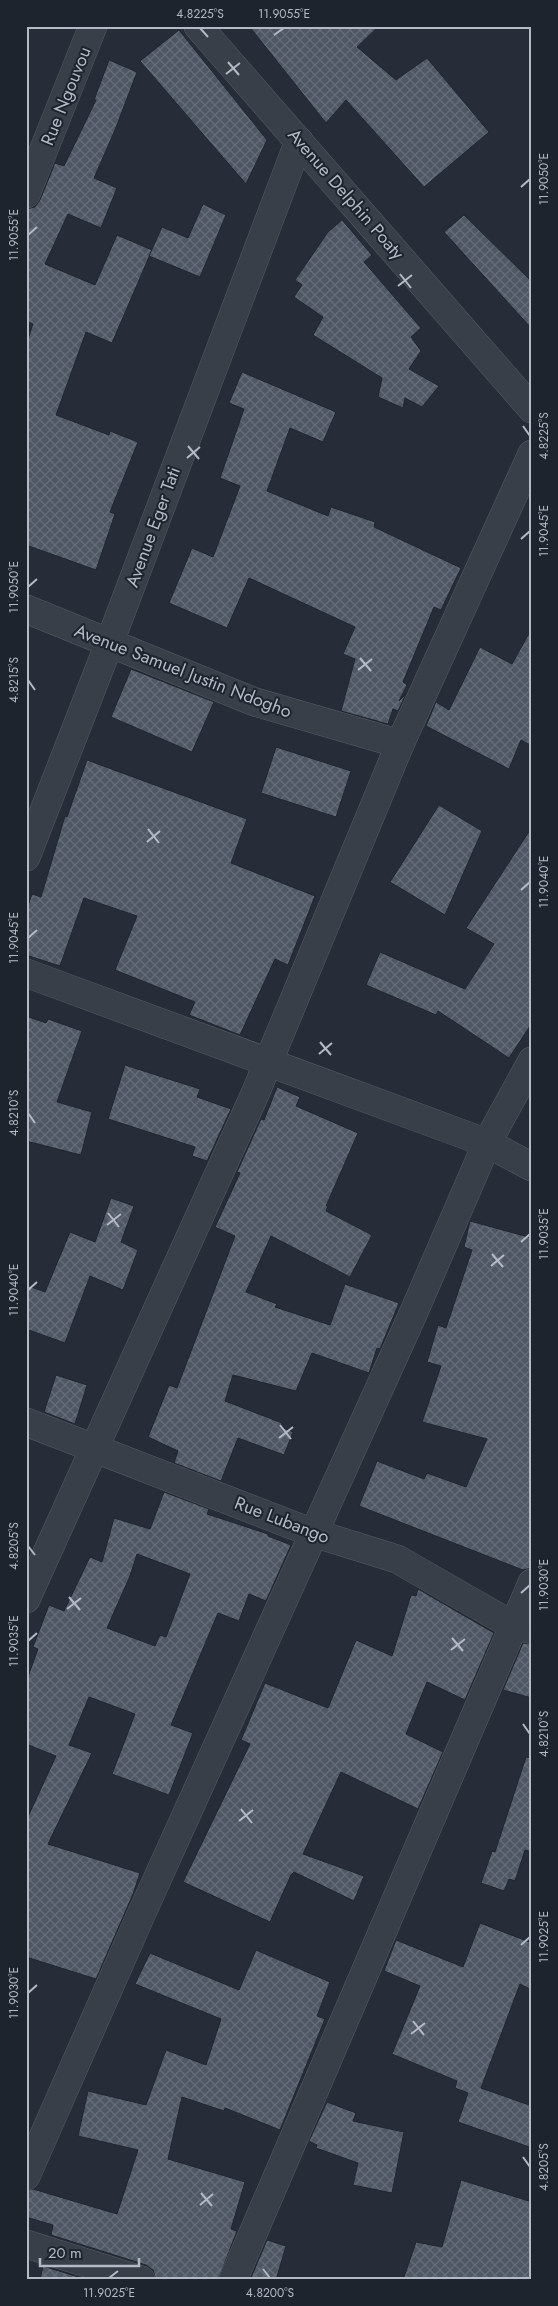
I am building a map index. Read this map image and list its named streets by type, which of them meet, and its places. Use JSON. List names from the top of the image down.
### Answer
{
  "streets": {
    "street": [
      "Rue Ngouvou",
      "Avenue Delphin Poaty",
      "Avenue Eger Tati",
      "Avenue Samuel Justin Ndogho",
      "Rue Lubango"
    ]
  },
  "crossings": [
    ["Avenue Delphin Poaty", "Avenue Eger Tati"],
    ["Avenue Eger Tati", "Avenue Samuel Justin Ndogho"]
  ],
  "scale_bar": "20 m",
  "coordinates": [
    "4.8225°S",
    "11.9055°E",
    "11.9050°E",
    "11.9045°E",
    "4.8215°S",
    "11.9040°E",
    "4.8210°S",
    "11.9035°E",
    "4.8205°S",
    "11.9030°E",
    "11.9025°E",
    "4.8200°S"
  ]
}
